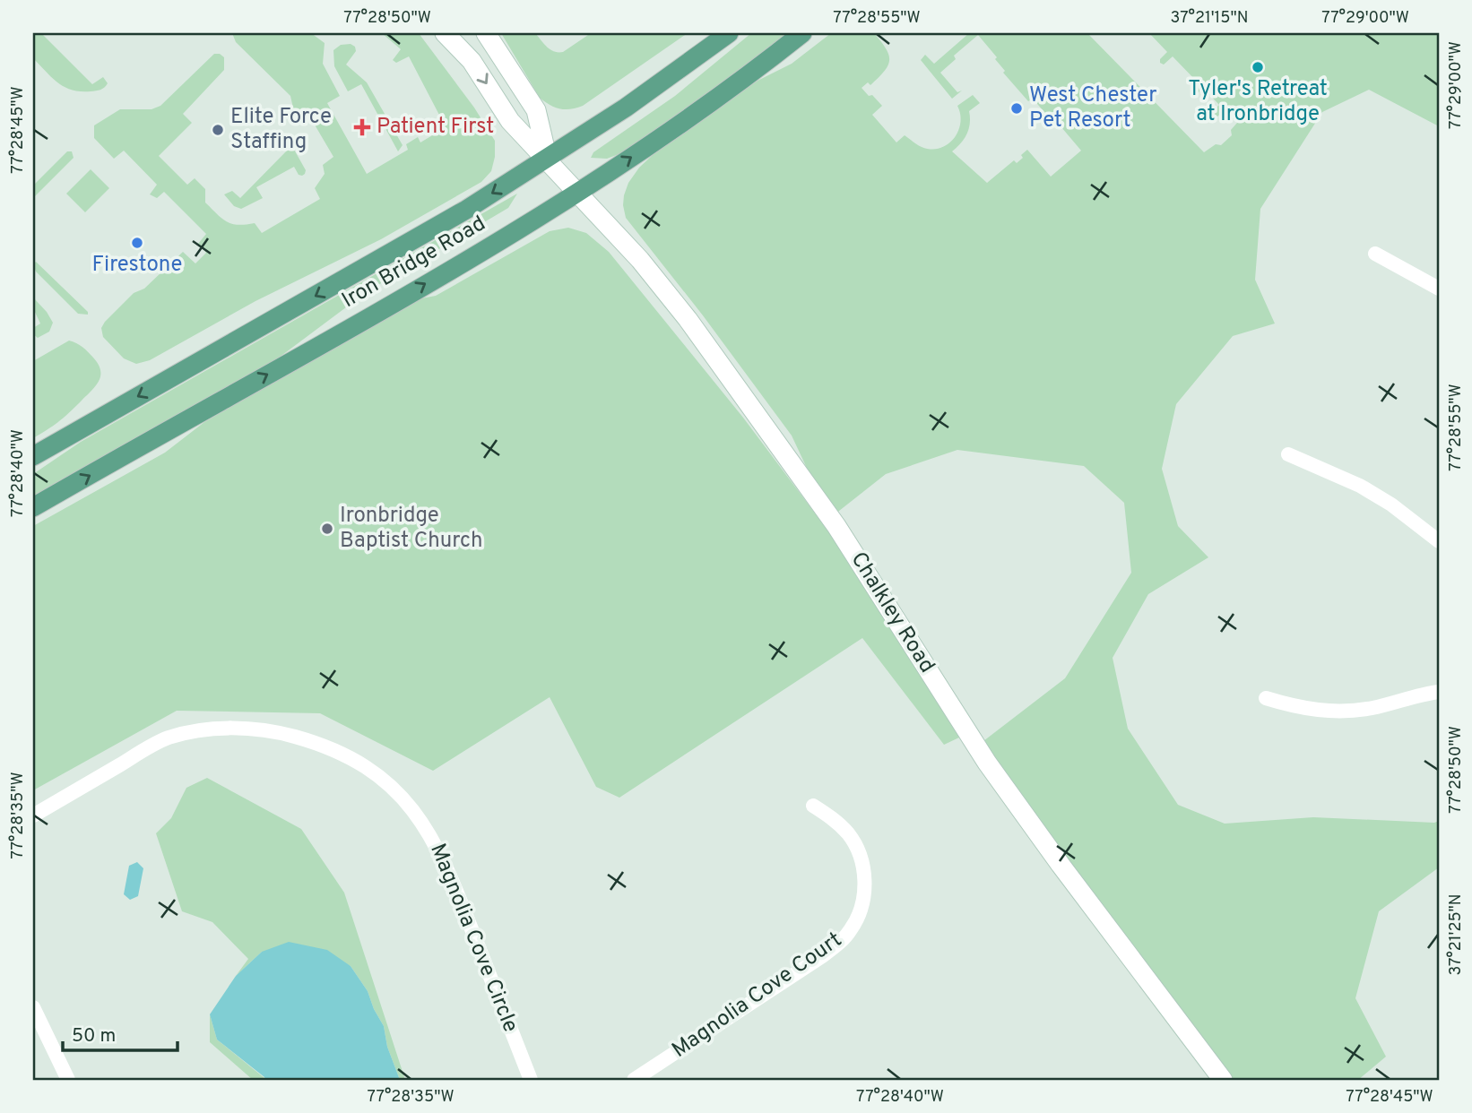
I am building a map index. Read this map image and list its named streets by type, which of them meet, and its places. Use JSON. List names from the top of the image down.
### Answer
{
  "streets": {
    "main road": ["Iron Bridge Road"],
    "street": ["Chalkley Road", "Magnolia Cove Circle", "Magnolia Cove Court"]
  },
  "crossings": [
    ["Iron Bridge Road", "Chalkley Road"]
  ],
  "places": {
    "other": [
      "Tyler's Retreat at Ironbridge",
      "West Chester Pet Resort",
      "Elite Force Staffing",
      "Firestone",
      "Ironbridge Baptist Church"
    ],
    "health": ["Patient First"]
  },
  "scale_bar": "50 m",
  "coordinates": [
    "77°28'50\"W",
    "77°28'55\"W",
    "37°21'15\"N",
    "77°29'00\"W",
    "77°28'45\"W",
    "77°28'40\"W",
    "77°28'35\"W",
    "37°21'25\"N"
  ]
}
